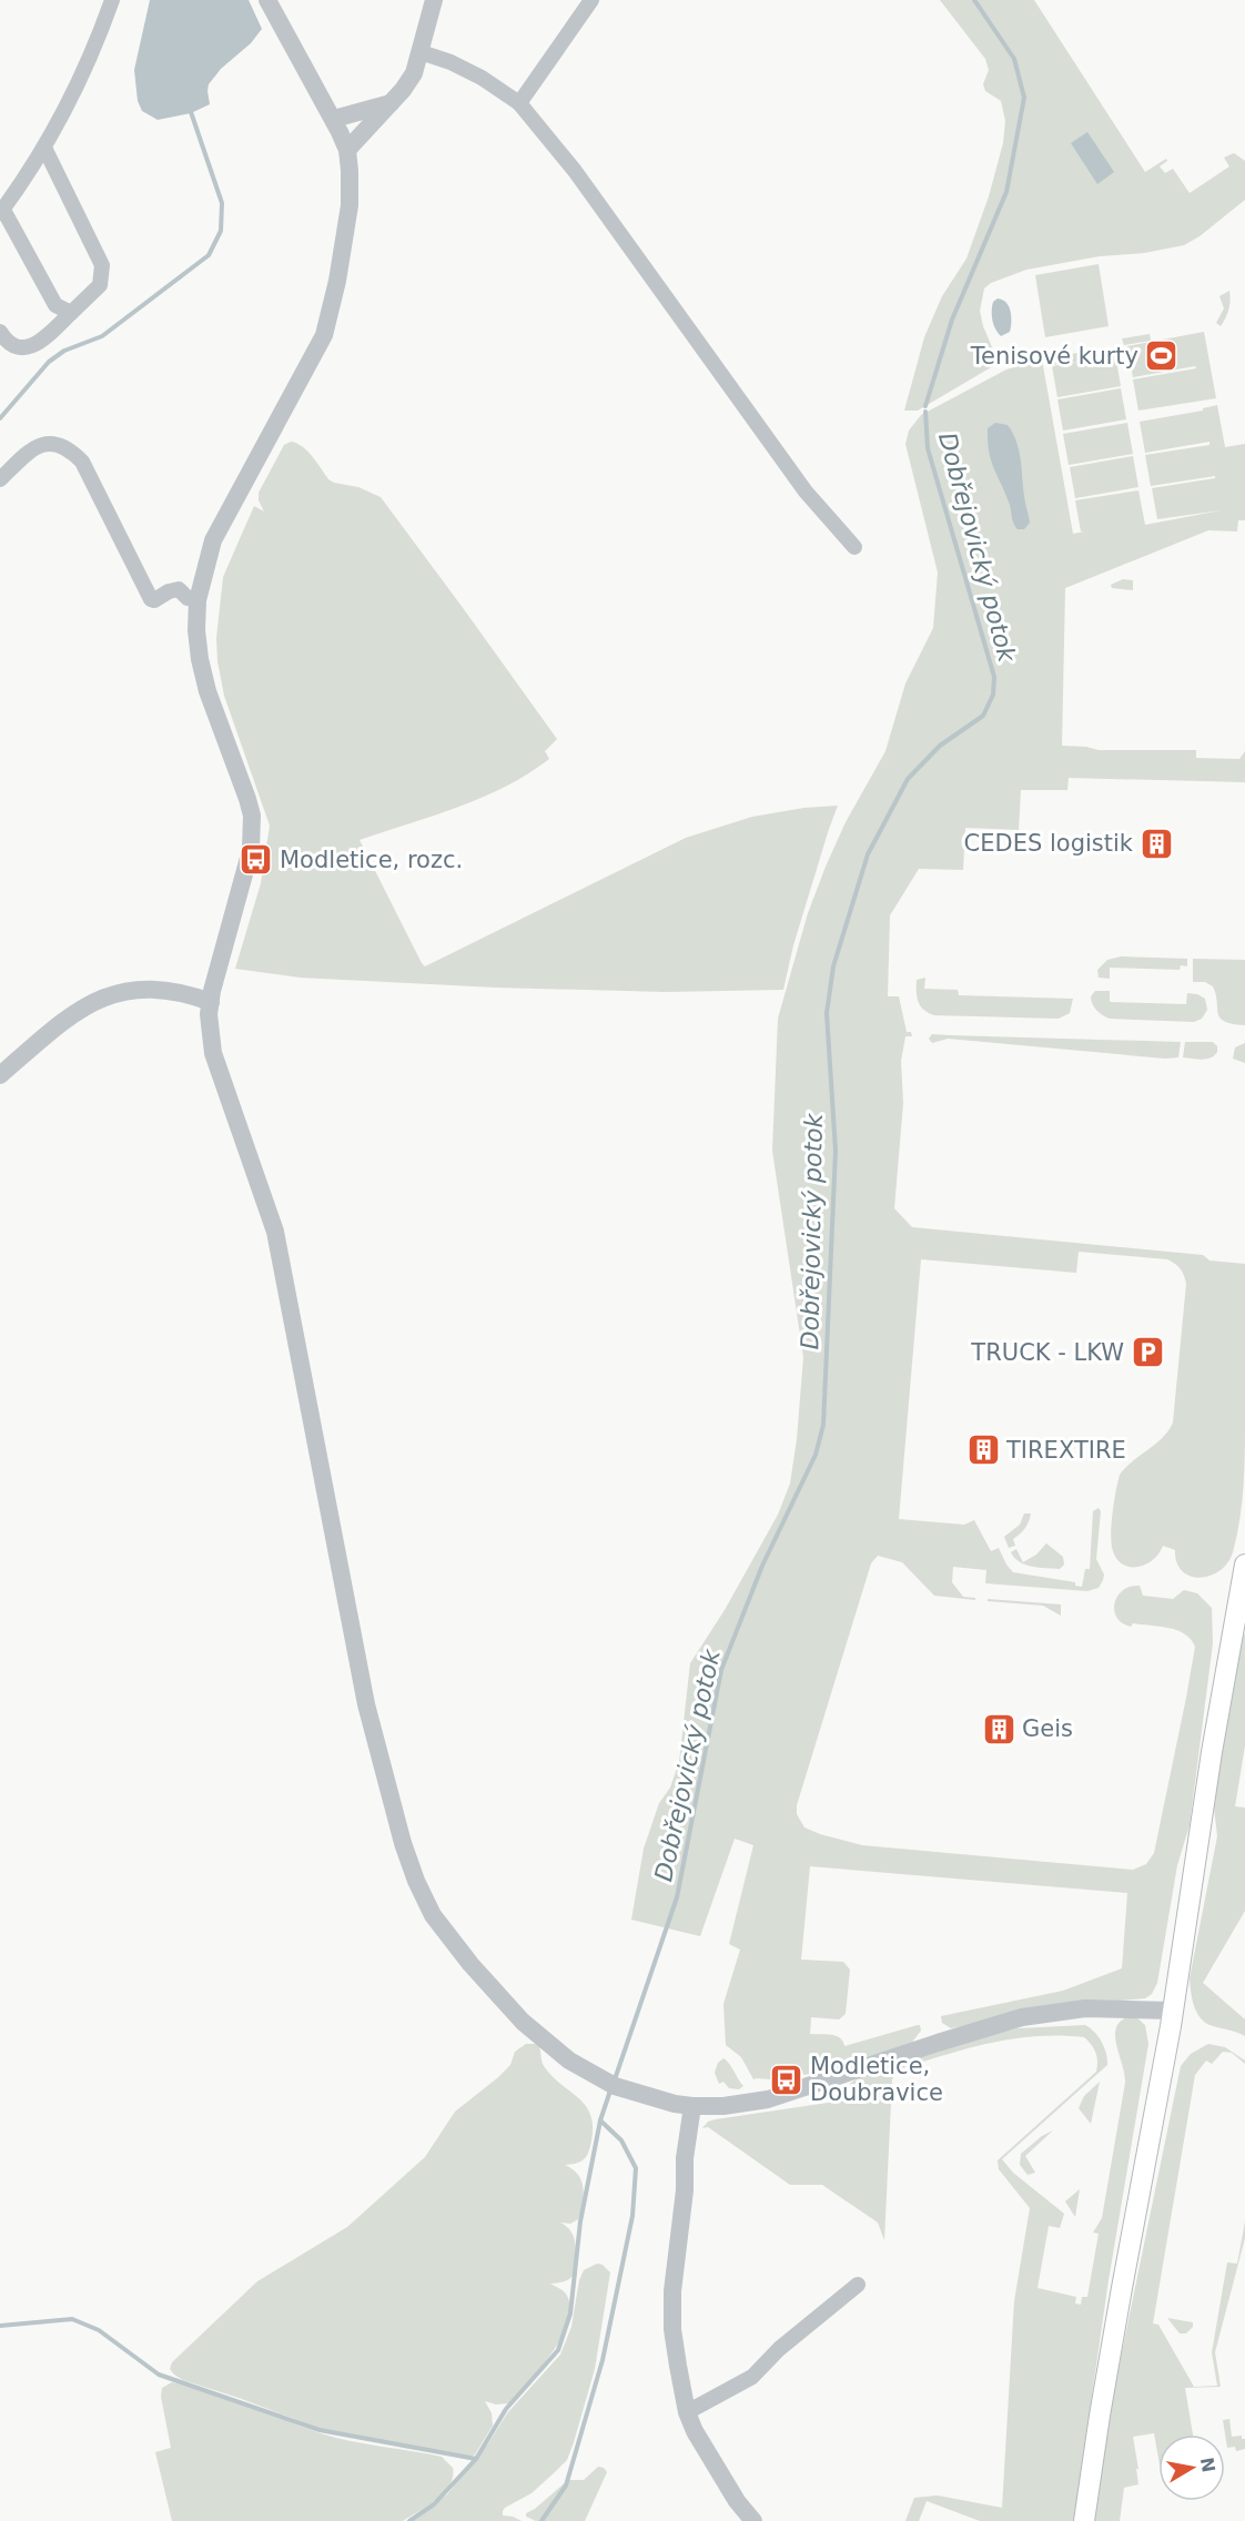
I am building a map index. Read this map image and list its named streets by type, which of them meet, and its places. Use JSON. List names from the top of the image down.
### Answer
{
  "water": ["Dobřejovický potok"],
  "places": {
    "sports": ["Tenisové kurty"],
    "building": ["CEDES logistik", "TIREXTIRE", "Geis"],
    "bus stop": ["Modletice, rozc.", "Modletice, Doubravice"],
    "parking": ["TRUCK - LKW"]
  },
  "north": "right"
}
